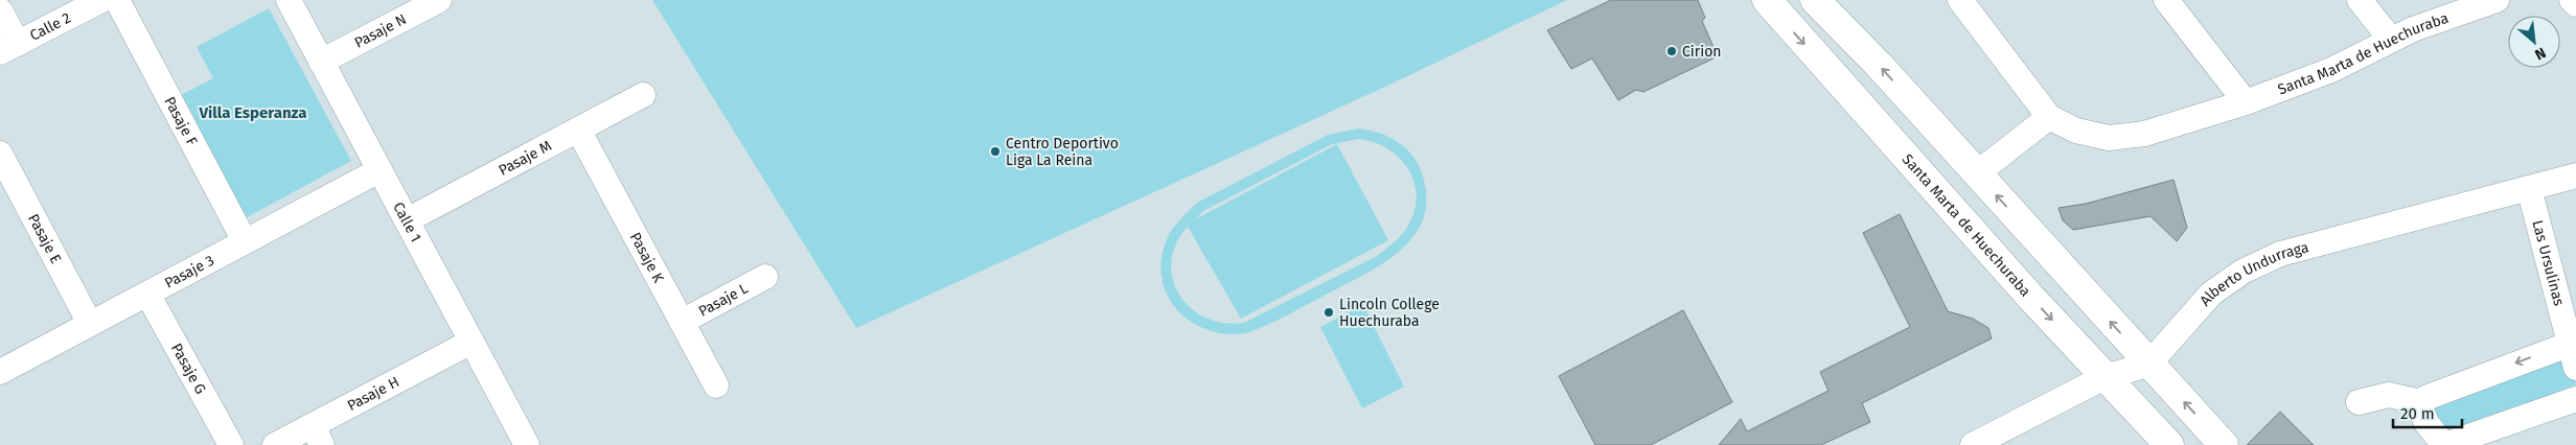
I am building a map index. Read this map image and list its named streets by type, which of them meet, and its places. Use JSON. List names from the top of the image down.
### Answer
{
  "streets": {
    "street": [
      "Calle 2",
      "Pasaje N",
      "Santa Marta de Huechuraba",
      "Pasaje F",
      "Pasaje M",
      "Calle 1",
      "Pasaje E",
      "Pasaje K",
      "Las Ursulinas",
      "Pasaje 3",
      "Alberto Undurraga",
      "Pasaje L",
      "Pasaje G",
      "Pasaje H"
    ]
  },
  "crossings": [
    ["Pasaje N", "Calle 1"],
    ["Pasaje F", "Pasaje 3"],
    ["Pasaje M", "Calle 1"],
    ["Pasaje M", "Pasaje K"],
    ["Calle 1", "Pasaje 3"],
    ["Calle 1", "Pasaje H"],
    ["Pasaje E", "Pasaje 3"],
    ["Pasaje K", "Pasaje L"],
    ["Las Ursulinas", "Alberto Undurraga"],
    ["Pasaje 3", "Pasaje G"]
  ],
  "districts": ["Villa Esperanza"],
  "places": ["Cirion", "Centro Deportivo Liga La Reina", "Lincoln College Huechuraba"],
  "scale_bar": "20 m",
  "north": "bottom right"
}
